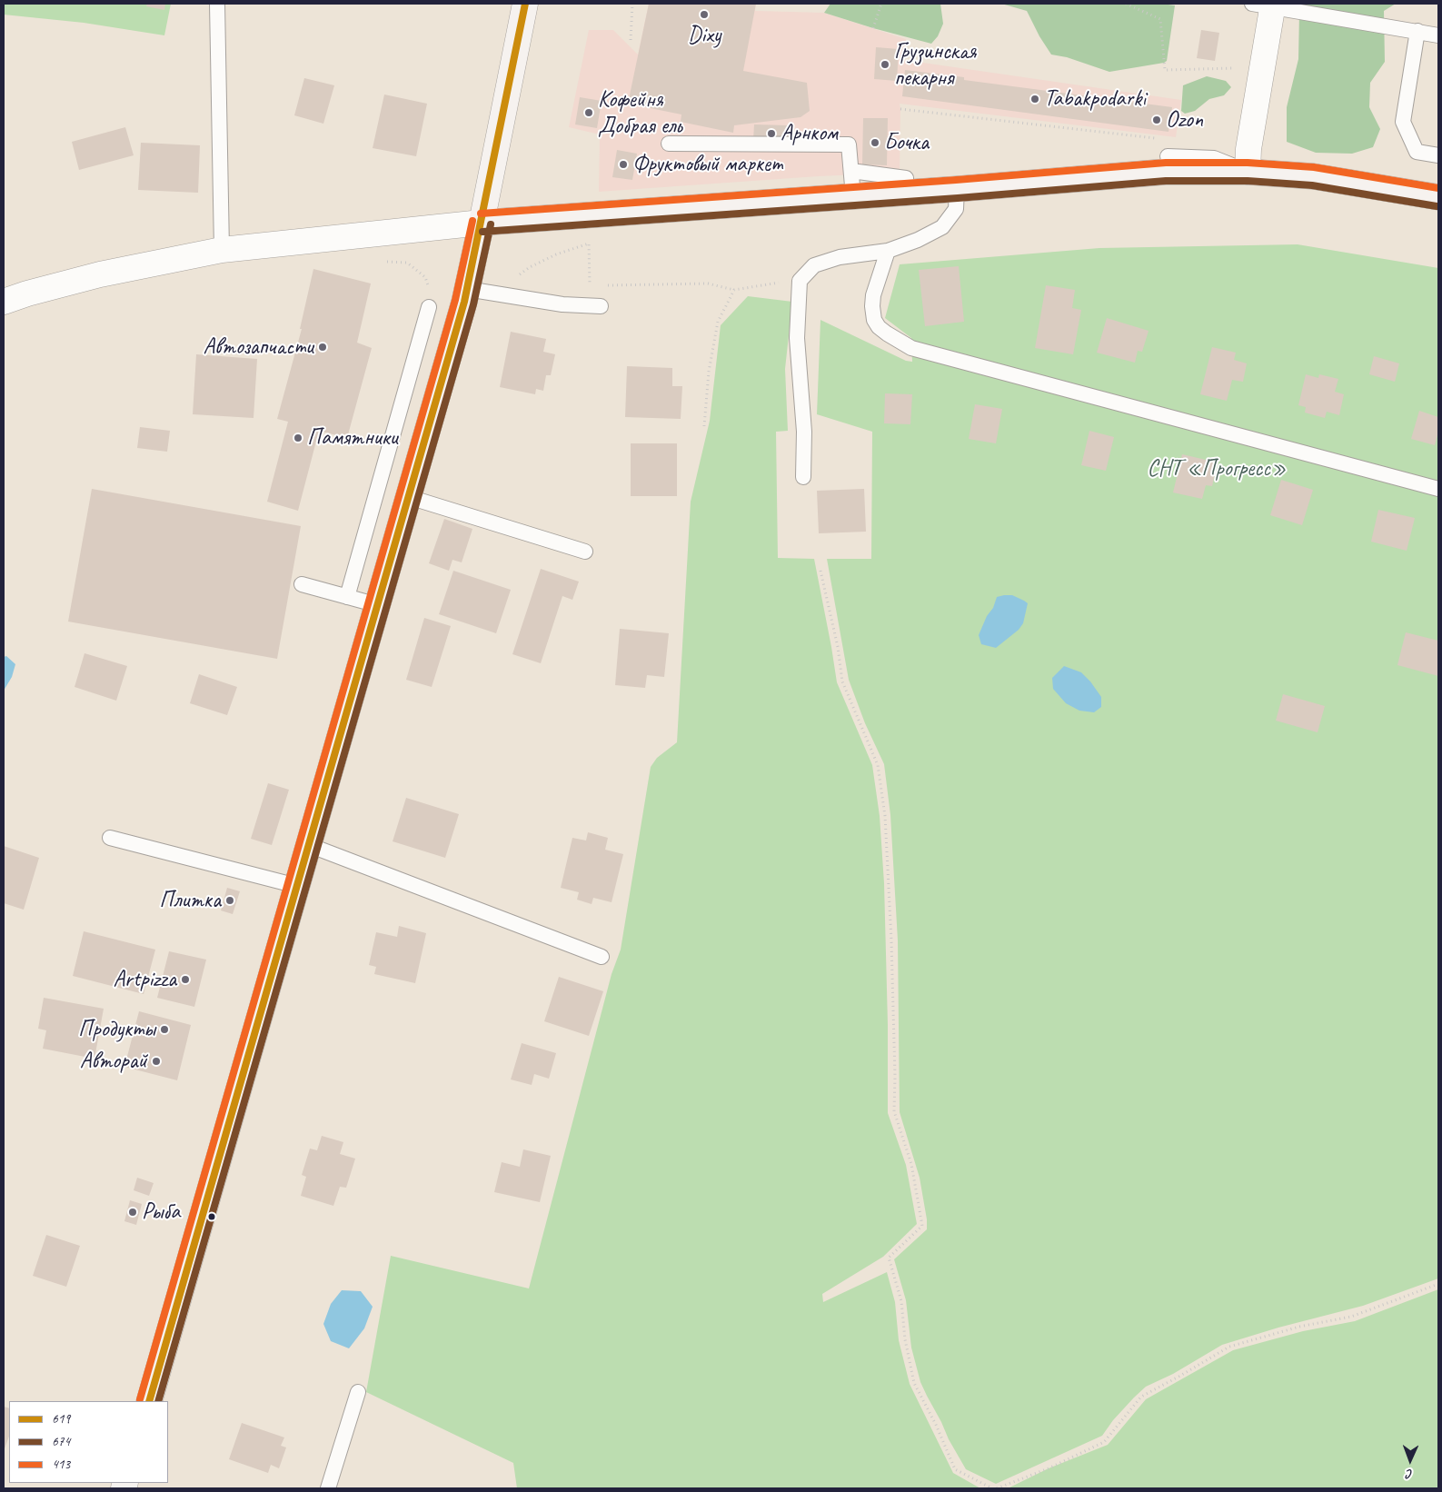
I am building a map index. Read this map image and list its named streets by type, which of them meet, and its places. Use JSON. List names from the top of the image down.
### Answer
{
  "parks": ["СНТ «Прогресс»"],
  "places": [
    "Dixy",
    "Грузинская пекарня",
    "Tabakpodarki",
    "Кофейня Добрая ель",
    "Ozon",
    "Арнком",
    "Бочка",
    "Фруктовый маркет",
    "Автозапчасти",
    "Памятники",
    "Плитка",
    "Artpizza",
    "Продукты",
    "Авторай",
    "Рыба"
  ],
  "lines": ["transit line 619", "transit line 413", "transit line 674"],
  "legend": ["619", "674", "413"],
  "north": "bottom"
}
